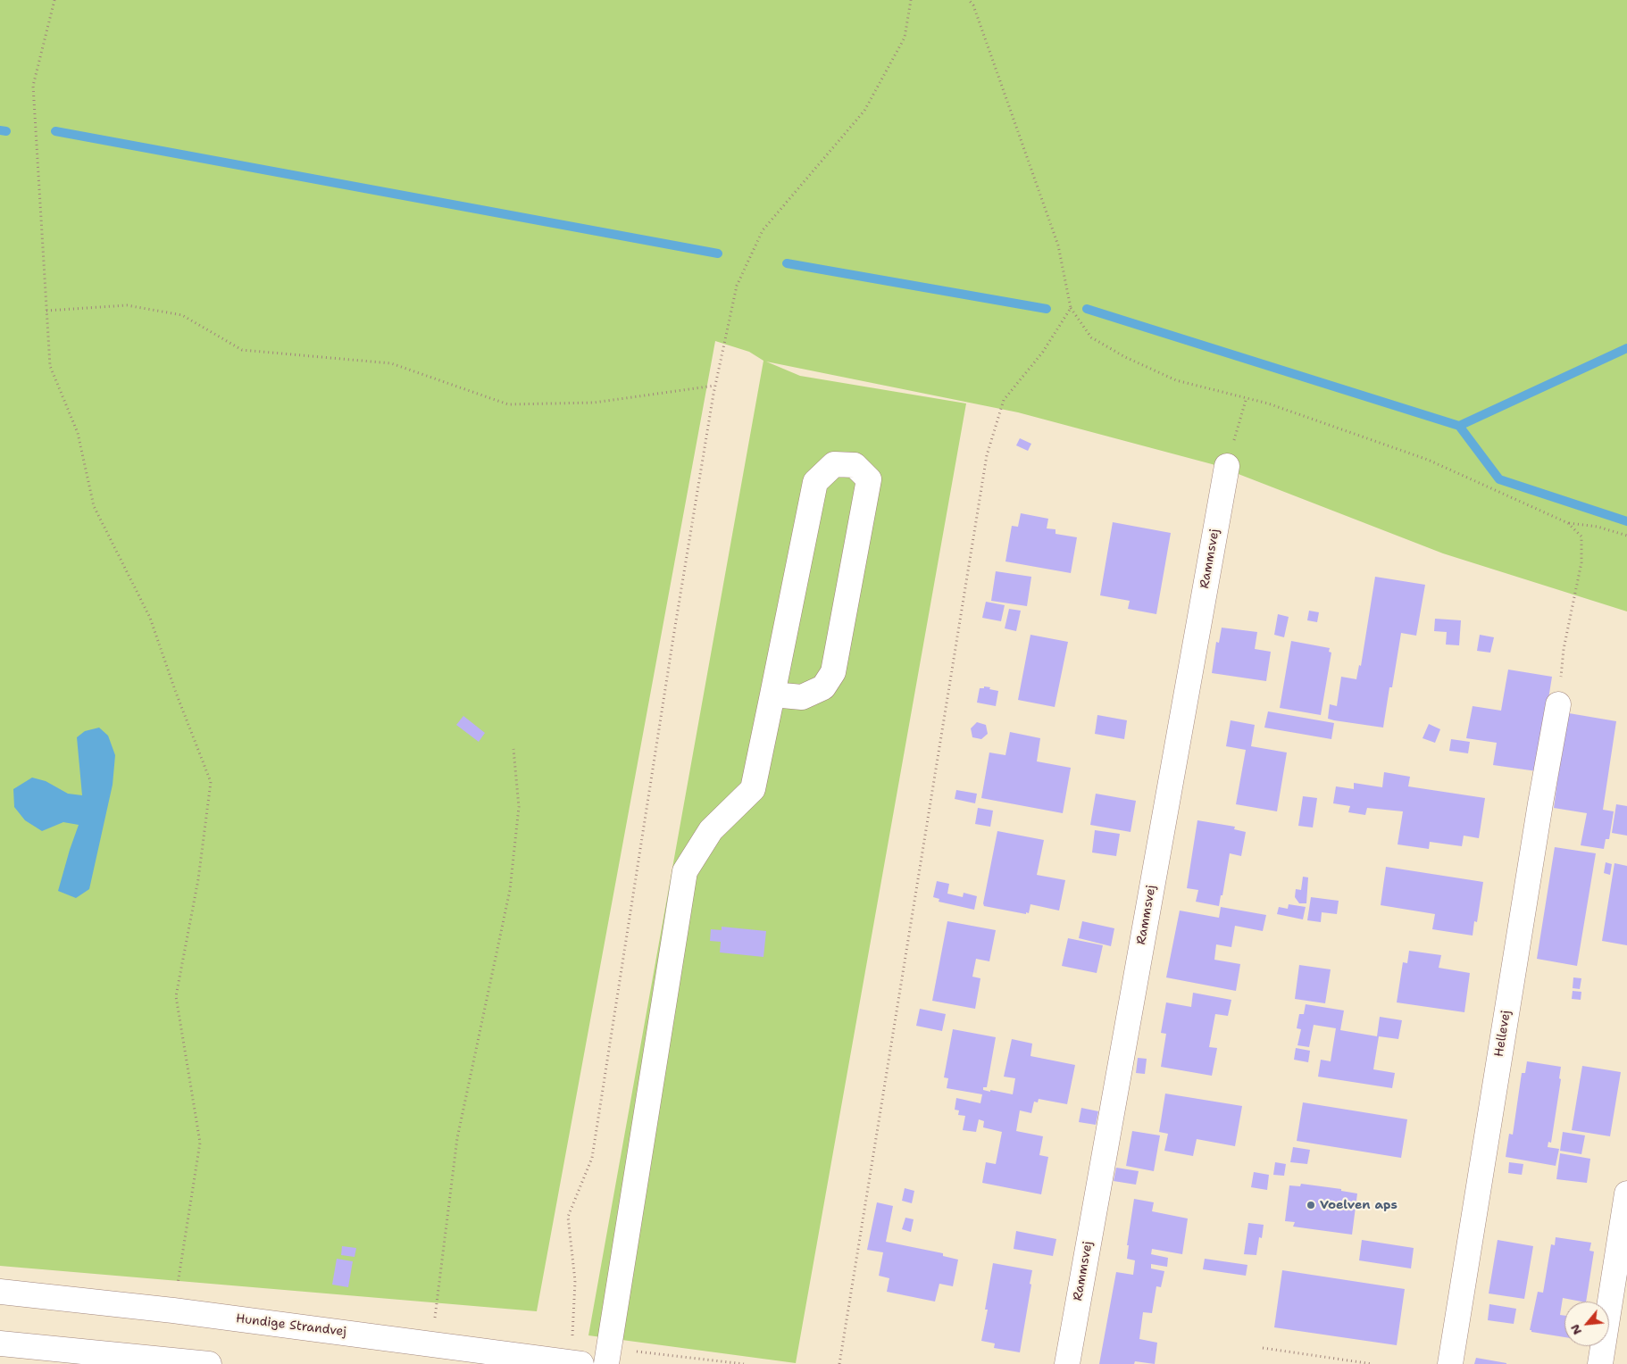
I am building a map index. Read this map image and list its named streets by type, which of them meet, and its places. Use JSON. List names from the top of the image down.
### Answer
{
  "streets": {
    "street": ["Rammsvej", "Hellevej", "Hundige Strandvej"]
  },
  "places": ["Voelven aps"],
  "north": "bottom left"
}
